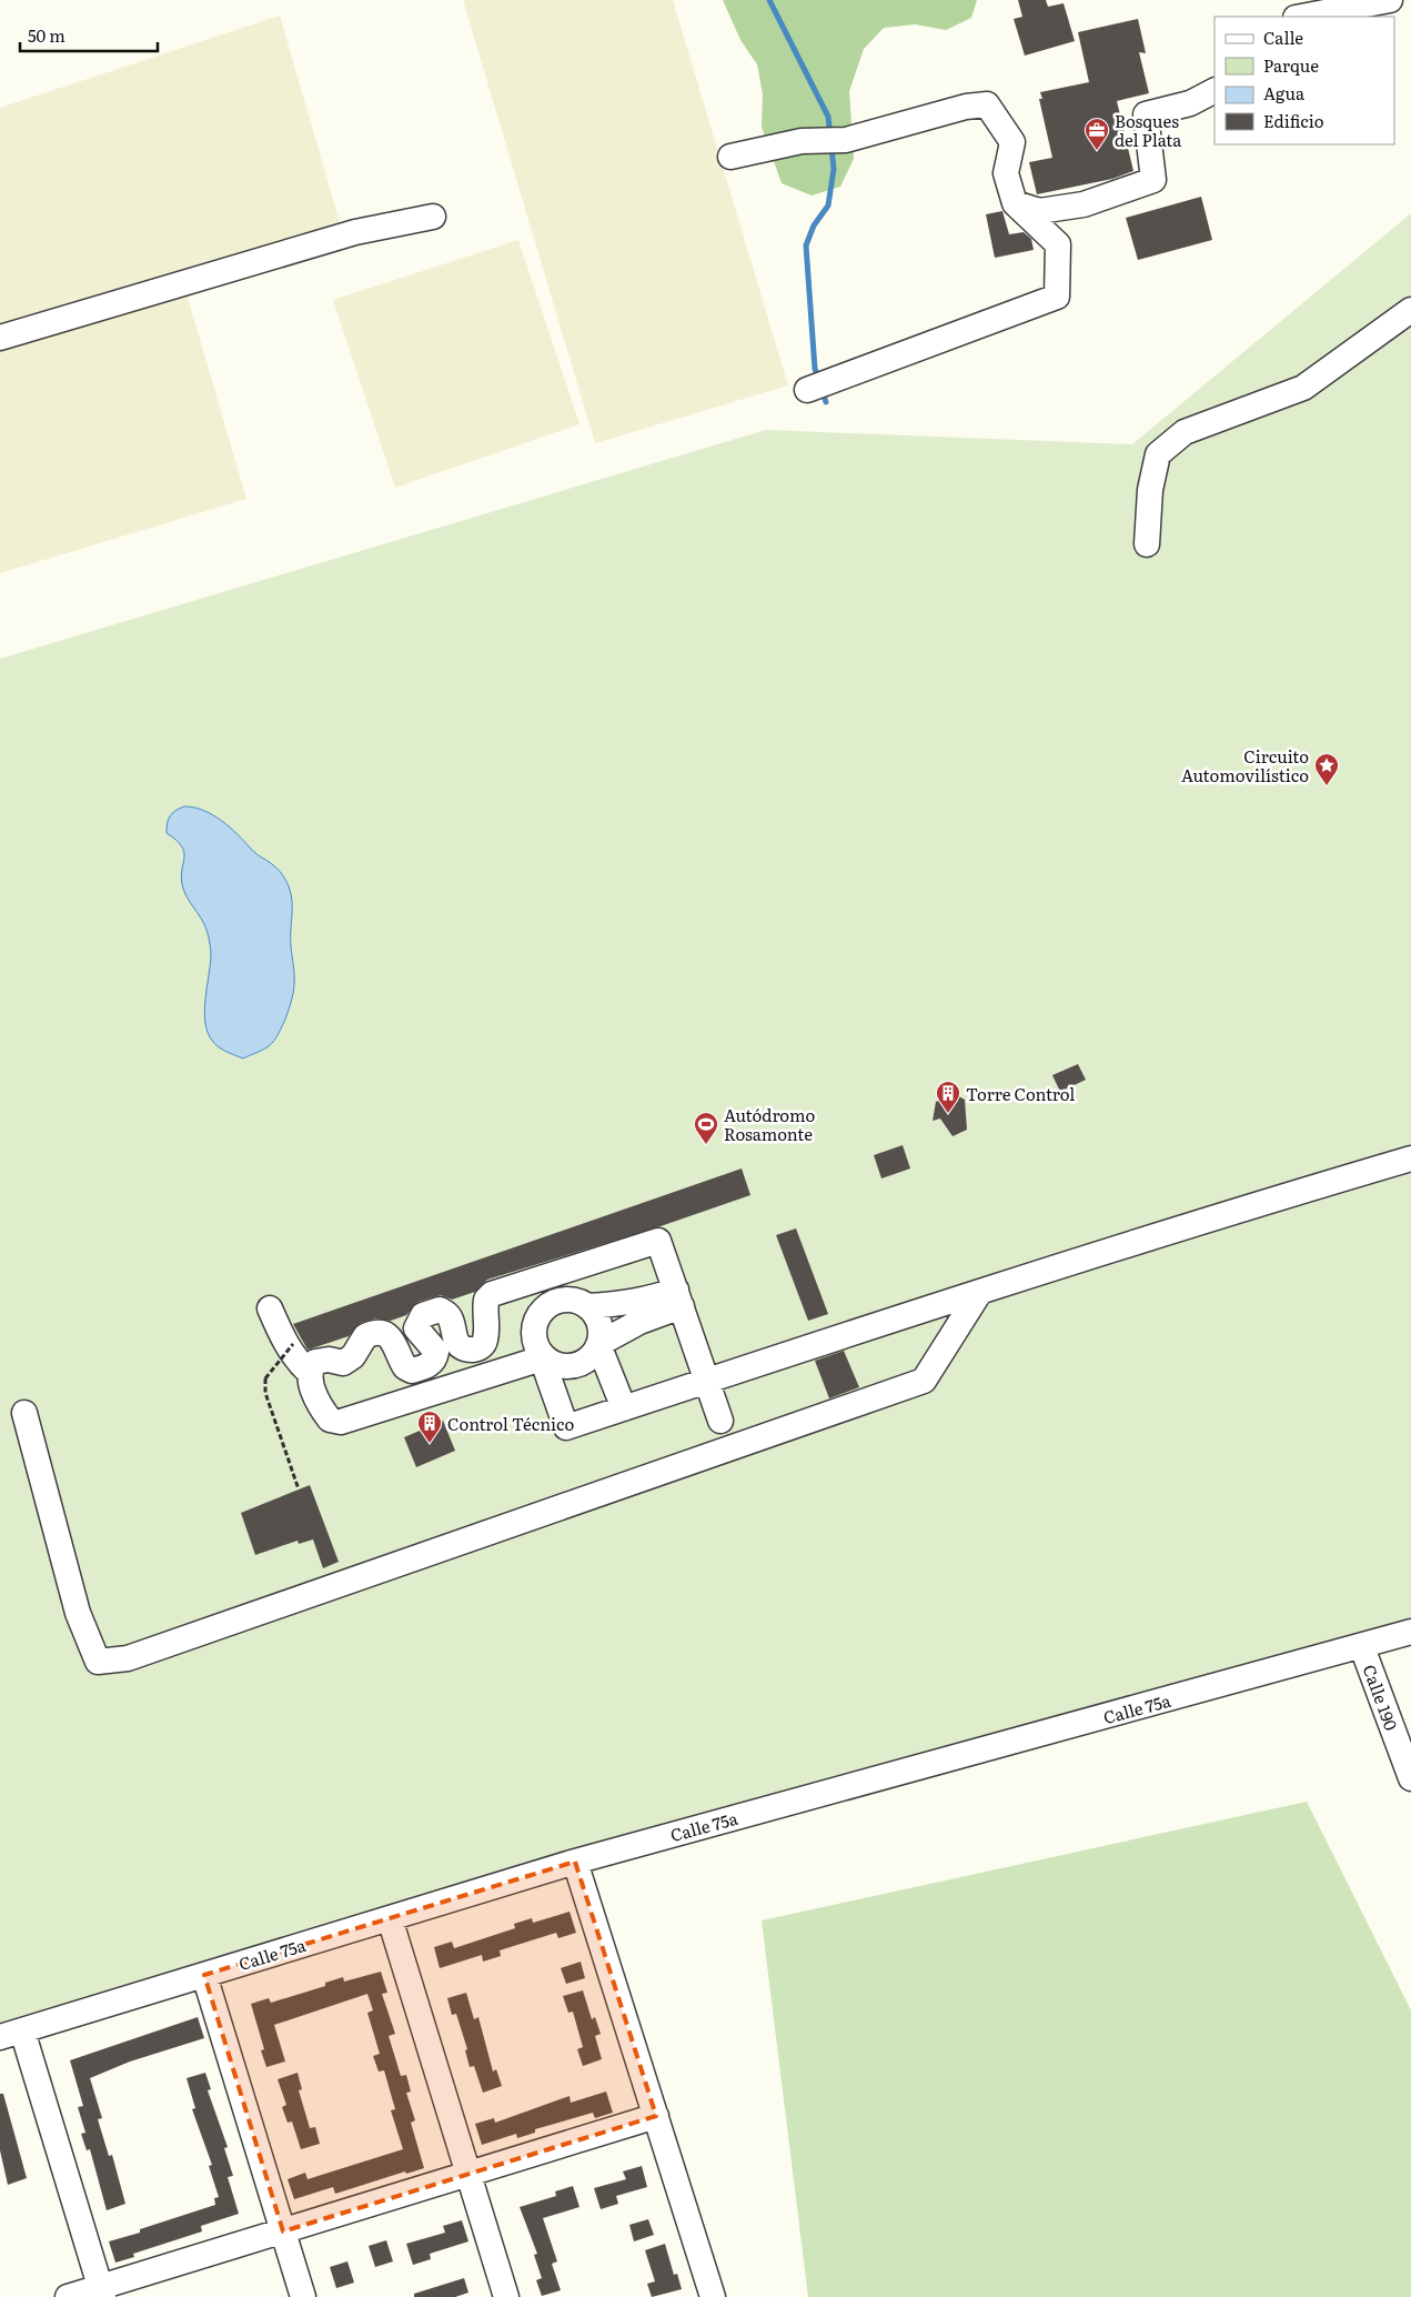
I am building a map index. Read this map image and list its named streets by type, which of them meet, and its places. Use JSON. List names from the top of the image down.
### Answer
{
  "streets": {
    "street": ["Calle 190", "Calle 75a"]
  },
  "crossings": [
    ["Calle 190", "Calle 75a"]
  ],
  "places": {
    "office": ["Bosques del Plata"],
    "place": ["Circuito Automovilístico"],
    "building": ["Torre Control", "Control Técnico"],
    "sports": ["Autódromo Rosamonte"]
  },
  "legend": [
    "Calle",
    "Parque",
    "Agua",
    "Edificio"
  ],
  "scale_bar": "50 m"
}
